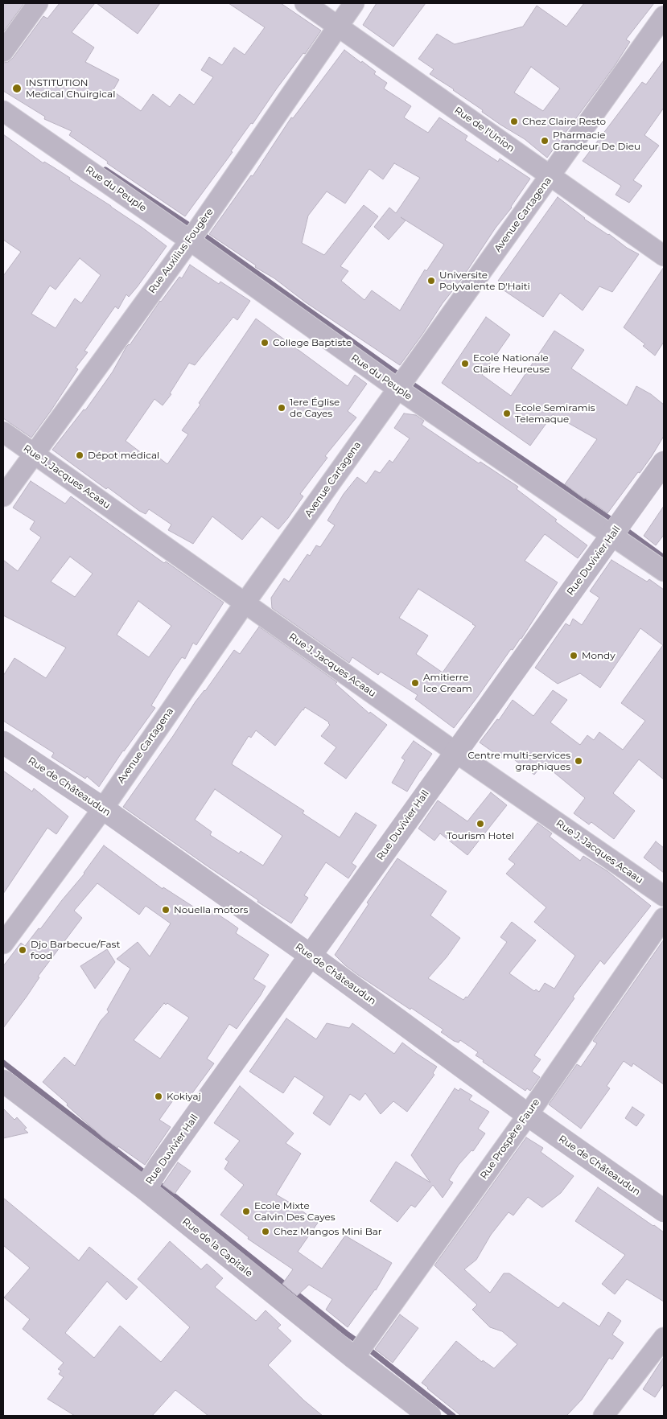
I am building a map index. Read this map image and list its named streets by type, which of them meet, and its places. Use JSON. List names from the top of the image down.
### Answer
{
  "streets": {
    "street": [
      "Rue de l'Union",
      "Rue du Peuple",
      "Avenue Cartagena",
      "Rue Auxilius Fougère",
      "Rue J. Jacques Acaau",
      "Rue Duvivier Hall",
      "Rue de Châteaudun",
      "Rue Prospère Faure",
      "Rue de la Capitale"
    ]
  },
  "crossings": [
    ["Rue de l'Union", "Avenue Cartagena"],
    ["Rue de l'Union", "Rue Auxilius Fougère"],
    ["Rue du Peuple", "Avenue Cartagena"],
    ["Rue du Peuple", "Rue Auxilius Fougère"],
    ["Rue du Peuple", "Rue Duvivier Hall"],
    ["Avenue Cartagena", "Rue J. Jacques Acaau"],
    ["Avenue Cartagena", "Rue de Châteaudun"],
    ["Rue Auxilius Fougère", "Rue J. Jacques Acaau"],
    ["Rue J. Jacques Acaau", "Rue Duvivier Hall"],
    ["Rue Duvivier Hall", "Rue de Châteaudun"],
    ["Rue Duvivier Hall", "Rue de la Capitale"],
    ["Rue de Châteaudun", "Rue Prospère Faure"],
    ["Rue Prospère Faure", "Rue de la Capitale"]
  ],
  "places": [
    "INSTITUTION Medical Chuirgical",
    "Chez Claire Resto",
    "Pharmacie Grandeur De Dieu",
    "Universite Polyvalente D'Haiti",
    "College Baptiste",
    "Ecole Nationale Claire Heureuse",
    "1ere Église de Cayes",
    "Ecole Semiramis Telemaque",
    "Dépot médical",
    "Mondy",
    "Amitierre Ice Cream",
    "Centre multi-services graphiques",
    "Tourism Hotel",
    "Nouella motors",
    "Djo Barbecue/Fast food",
    "Kokiyaj",
    "Ecole Mixte Calvin Des Cayes",
    "Chez Mangos Mini Bar"
  ]
}
